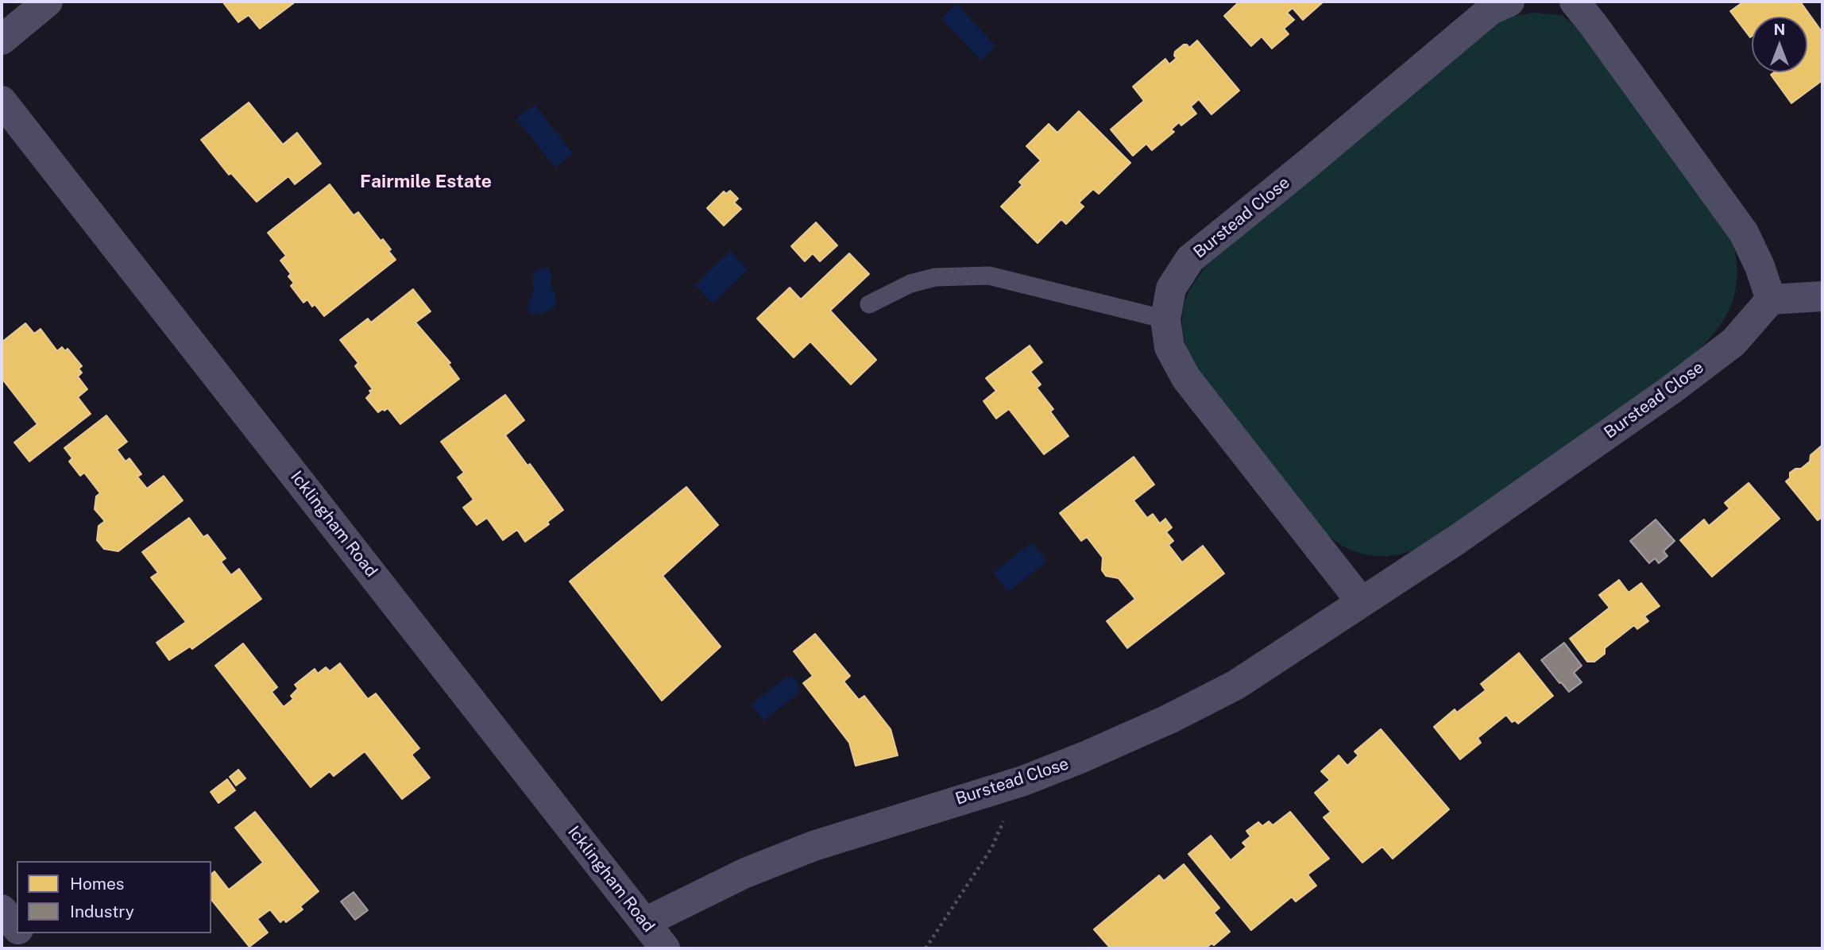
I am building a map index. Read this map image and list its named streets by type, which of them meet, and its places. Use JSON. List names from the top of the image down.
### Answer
{
  "streets": {
    "street": ["Burstead Close", "Icklingham Road"]
  },
  "crossings": [
    ["Burstead Close", "Icklingham Road"]
  ],
  "districts": ["Fairmile Estate"],
  "legend": ["Homes", "Industry"],
  "north": "top"
}
